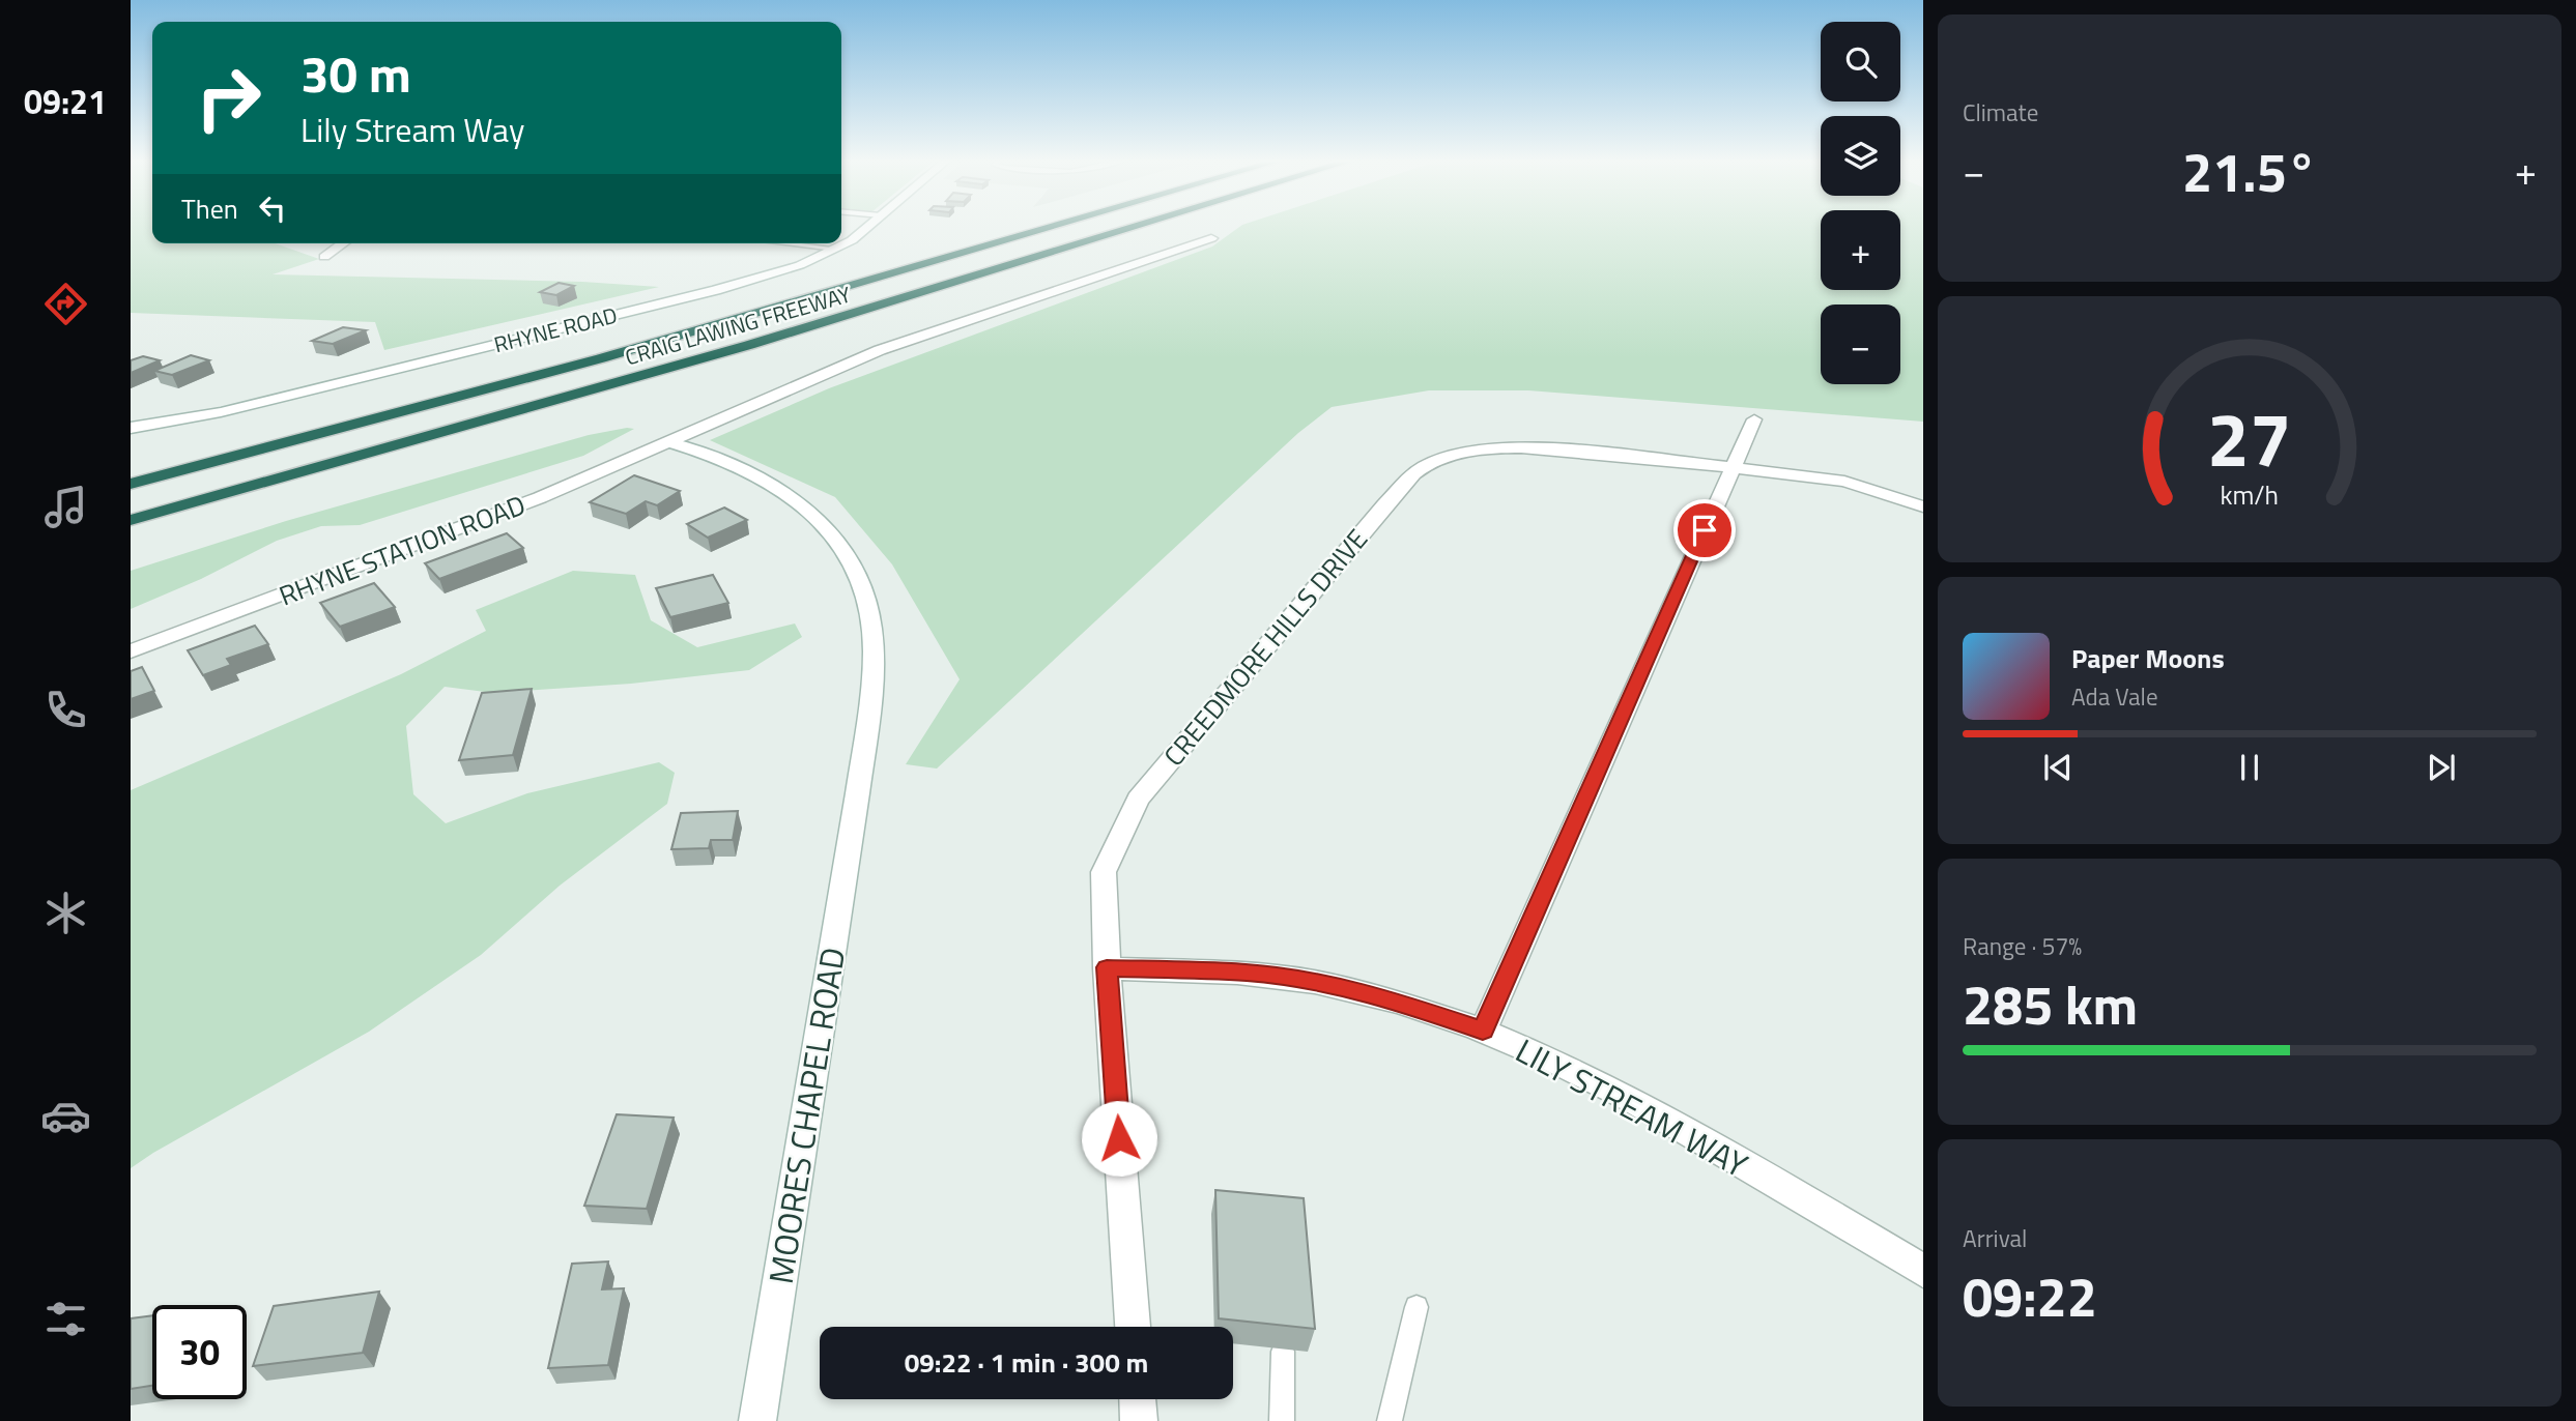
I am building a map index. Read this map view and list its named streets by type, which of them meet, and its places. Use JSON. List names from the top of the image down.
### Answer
{
  "streets": {
    "highway": ["CRAIG LAWING FREEWAY"],
    "street": [
      "RHYNE ROAD",
      "RHYNE STATION ROAD",
      "CREEDMORE HILLS DRIVE",
      "LILY STREAM WAY",
      "MOORES CHAPEL ROAD"
    ]
  },
  "crossings": [
    ["RHYNE STATION ROAD", "MOORES CHAPEL ROAD"],
    ["CREEDMORE HILLS DRIVE", "LILY STREAM WAY"]
  ],
  "page": {
    "tabs": "09:21",
    "tile": [
      "Climate",
      ["Range · 57%", "285 km"],
      ["Arrival", "09:22"]
    ],
    "map_buttons": ["+", "−"],
    "turn": ["30 m", "Lily Stream Way"],
    "heat": ["−", "21.5°", "+"],
    "then": "Then",
    "song": ["Paper Moons", "Ada Vale"],
    "limit": "30",
    "trip": "09:22 · 1 min · 300 m",
    "gauge": ["27", "km/h"]
  }
}
